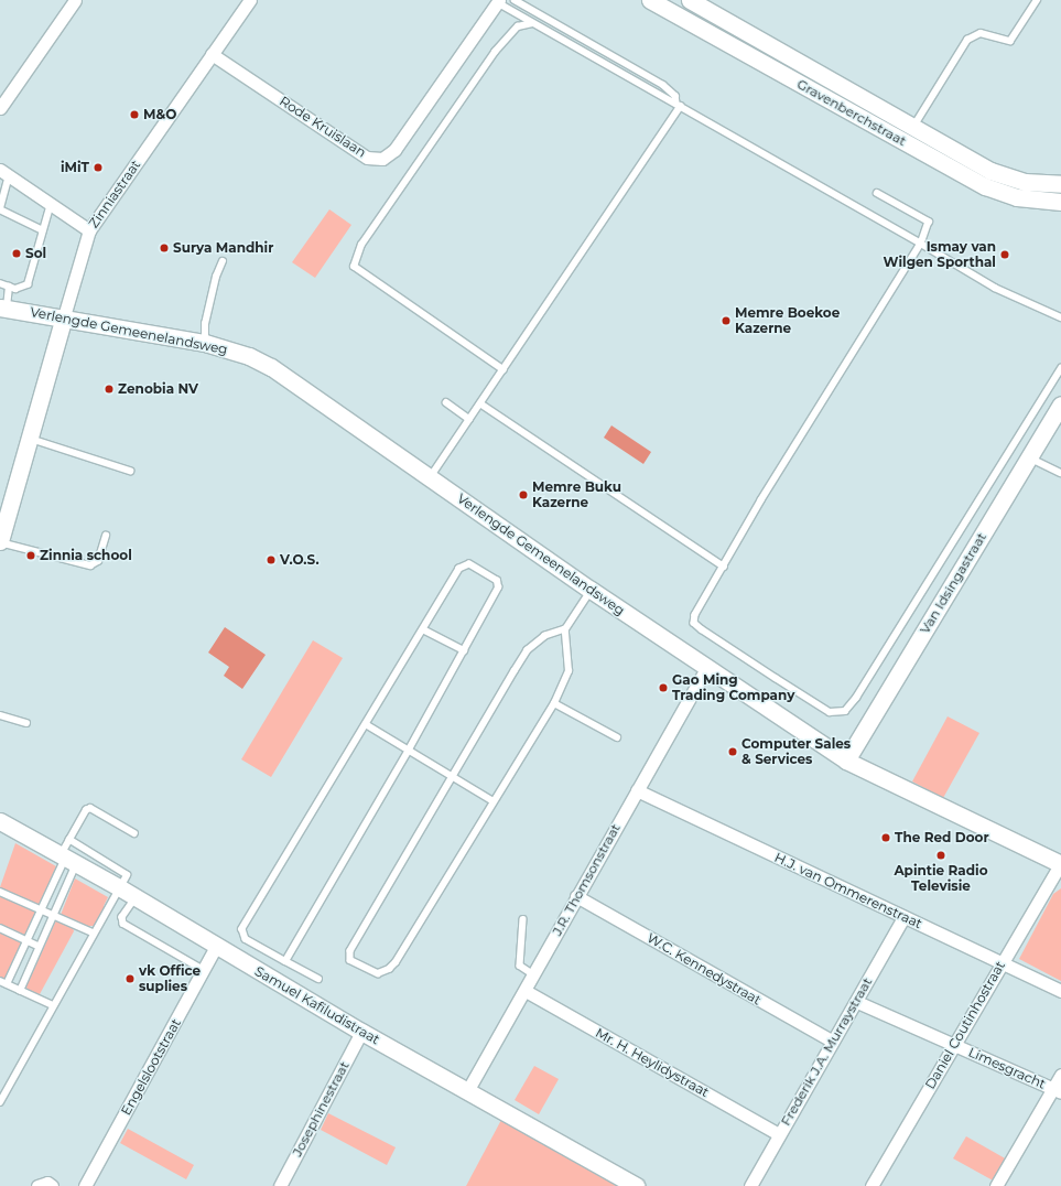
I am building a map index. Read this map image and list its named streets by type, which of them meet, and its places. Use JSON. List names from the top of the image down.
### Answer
{
  "streets": {
    "street": [
      "Gravenberchstraat",
      "Rode Kruislaan",
      "Zinniastraat",
      "Verlengde Gemeenelandsweg",
      "Van Idsingastraat",
      "J.R. Thomsonstraat",
      "H.J. van Ommerenstraat",
      "W.C. Kennedystraat",
      "Samuel Kafiludistraat",
      "Daniel Coutinhostraat",
      "Frederik J.A. Murraystraat",
      "Mr. H. Heylidystraat",
      "Engelslootstraat",
      "Limesgracht",
      "Josephinestraat"
    ]
  },
  "crossings": [
    ["Rode Kruislaan", "Zinniastraat"],
    ["Zinniastraat", "Verlengde Gemeenelandsweg"],
    ["Verlengde Gemeenelandsweg", "Van Idsingastraat"],
    ["Verlengde Gemeenelandsweg", "J.R. Thomsonstraat"],
    ["Verlengde Gemeenelandsweg", "Daniel Coutinhostraat"],
    ["J.R. Thomsonstraat", "H.J. van Ommerenstraat"],
    ["J.R. Thomsonstraat", "W.C. Kennedystraat"],
    ["J.R. Thomsonstraat", "Samuel Kafiludistraat"],
    ["J.R. Thomsonstraat", "Mr. H. Heylidystraat"],
    ["H.J. van Ommerenstraat", "Daniel Coutinhostraat"],
    ["H.J. van Ommerenstraat", "Frederik J.A. Murraystraat"],
    ["W.C. Kennedystraat", "Frederik J.A. Murraystraat"],
    ["Samuel Kafiludistraat", "Engelslootstraat"],
    ["Samuel Kafiludistraat", "Josephinestraat"],
    ["Daniel Coutinhostraat", "Limesgracht"],
    ["Frederik J.A. Murraystraat", "Mr. H. Heylidystraat"],
    ["Frederik J.A. Murraystraat", "Limesgracht"]
  ],
  "places": [
    "M&O",
    "iMiT",
    "Surya Mandhir",
    "Sol",
    "Ismay van Wilgen Sporthal",
    "Memre Boekoe Kazerne",
    "Zenobia NV",
    "Memre Buku Kazerne",
    "Zinnia school",
    "V.O.S.",
    "Gao Ming Trading Company",
    "Computer Sales & Services",
    "The Red Door",
    "Apintie Radio Televisie",
    "vk Office suplies"
  ]
}
